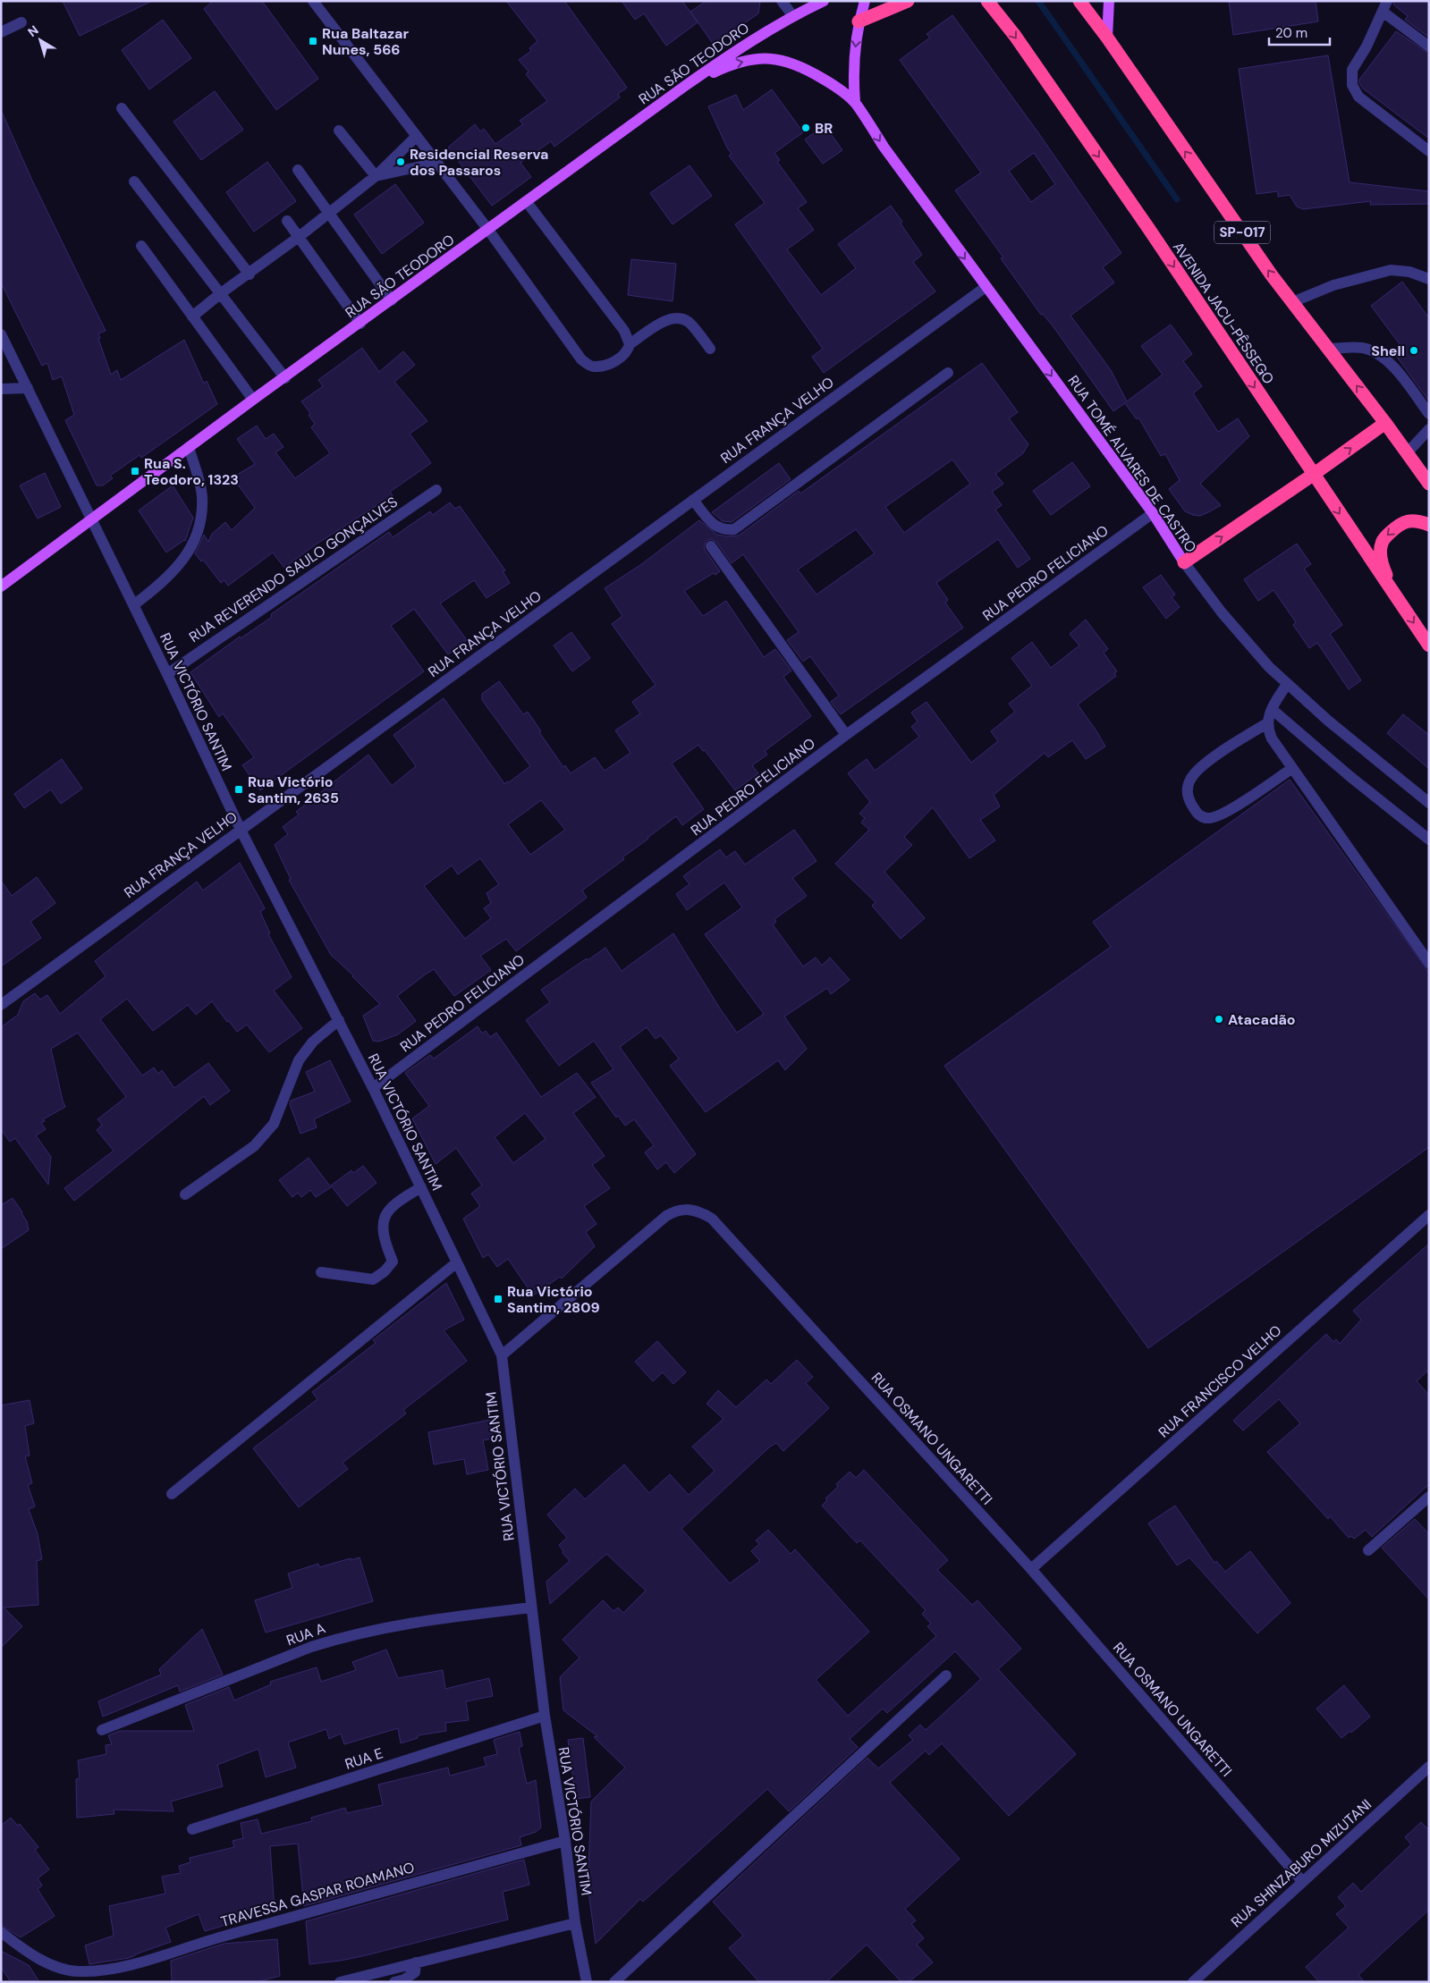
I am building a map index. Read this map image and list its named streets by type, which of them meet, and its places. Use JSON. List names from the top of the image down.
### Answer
{
  "streets": {
    "highway": ["SP-017", "AVENIDA JACU-PÊSSEGO"],
    "main road": ["RUA SÃO TEODORO", "RUA TOMÉ ALVARES DE CASTRO"],
    "street": [
      "RUA FRANÇA VELHO",
      "RUA REVERENDO SAULO GONÇALVES",
      "RUA PEDRO FELICIANO",
      "RUA VICTÓRIO SANTIM",
      "RUA FRANCISCO VELHO",
      "RUA OSMANO UNGARETTI",
      "RUA A",
      "RUA E",
      "RUA SHINZABURO MIZUTANI",
      "TRAVESSA GASPAR ROAMANO"
    ]
  },
  "crossings": [
    ["RUA SÃO TEODORO", "RUA TOMÉ ALVARES DE CASTRO"],
    ["RUA SÃO TEODORO", "RUA VICTÓRIO SANTIM"],
    ["RUA FRANÇA VELHO", "RUA TOMÉ ALVARES DE CASTRO"],
    ["RUA FRANÇA VELHO", "RUA VICTÓRIO SANTIM"],
    ["RUA TOMÉ ALVARES DE CASTRO", "RUA PEDRO FELICIANO"],
    ["RUA REVERENDO SAULO GONÇALVES", "RUA VICTÓRIO SANTIM"],
    ["RUA PEDRO FELICIANO", "RUA VICTÓRIO SANTIM"],
    ["RUA VICTÓRIO SANTIM", "RUA OSMANO UNGARETTI"],
    ["RUA VICTÓRIO SANTIM", "RUA A"],
    ["RUA VICTÓRIO SANTIM", "RUA E"],
    ["RUA VICTÓRIO SANTIM", "TRAVESSA GASPAR ROAMANO"],
    ["RUA FRANCISCO VELHO", "RUA OSMANO UNGARETTI"],
    ["RUA OSMANO UNGARETTI", "RUA SHINZABURO MIZUTANI"]
  ],
  "one_way": ["RUA TOMÉ ALVARES DE CASTRO"],
  "places": {
    "transit": [
      "Rua Baltazar Nunes, 566",
      "Rua S. Teodoro, 1323",
      "Rua Victório Santim, 2635",
      "Rua Victório Santim, 2809"
    ],
    "other": [
      "BR",
      "Residencial Reserva dos Passaros",
      "Shell",
      "Atacadão"
    ]
  },
  "scale_bar": "20 m",
  "north": "top left"
}
